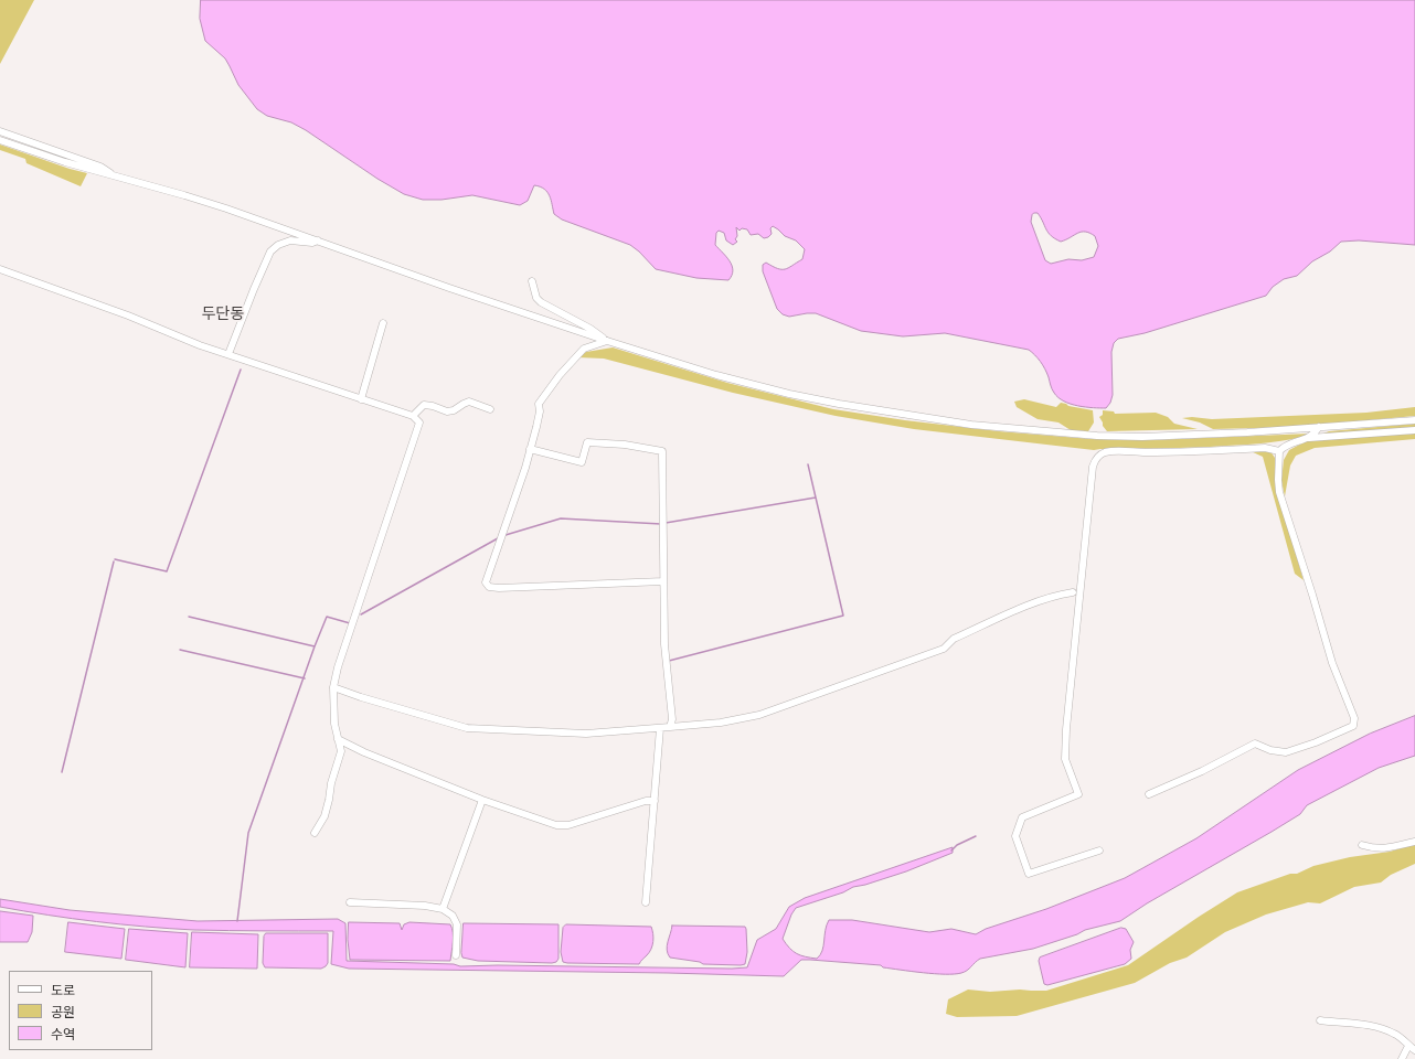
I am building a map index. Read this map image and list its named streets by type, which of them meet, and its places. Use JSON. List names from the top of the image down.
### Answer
{
  "districts": ["두단동"],
  "legend": ["도로", "공원", "수역"]
}
